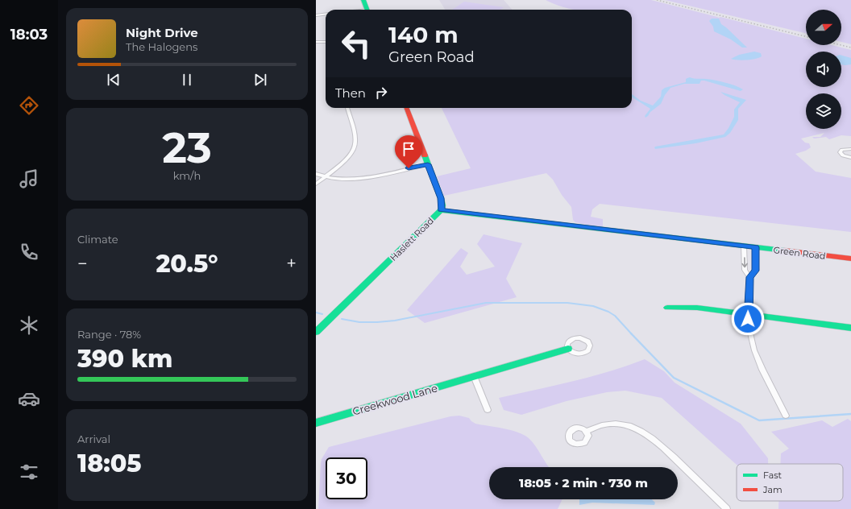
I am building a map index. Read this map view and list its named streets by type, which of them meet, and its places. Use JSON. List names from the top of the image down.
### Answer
{
  "streets": {
    "street": ["Haslett Road", "Green Road", "Creekwood Lane"]
  },
  "crossings": [
    ["Haslett Road", "Green Road"]
  ],
  "legend": ["Fast", "Jam"],
  "north": "right",
  "page": {
    "tabs": "18:03",
    "turn": ["140 m", "Green Road"],
    "song": ["Night Drive", "The Halogens"],
    "then": "Then",
    "tile": [
      ["23", "km/h"],
      "Climate",
      ["Range · 78%", "390 km"],
      ["Arrival", "18:05"]
    ],
    "heat": ["−", "20.5°", "+"],
    "limit": "30",
    "trip": "18:05 · 2 min · 730 m"
  }
}
